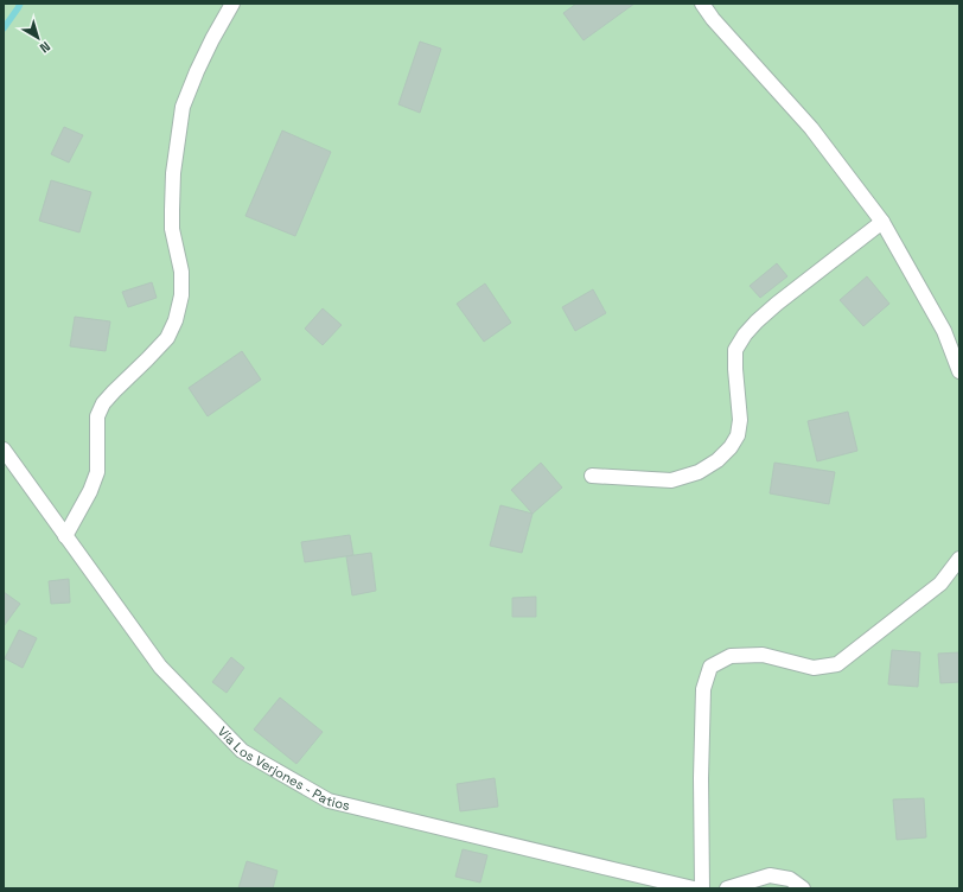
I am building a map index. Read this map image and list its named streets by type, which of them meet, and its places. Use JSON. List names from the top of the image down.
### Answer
{
  "streets": {
    "street": ["Vía Los Verjones - Patios"]
  },
  "north": "bottom right"
}
